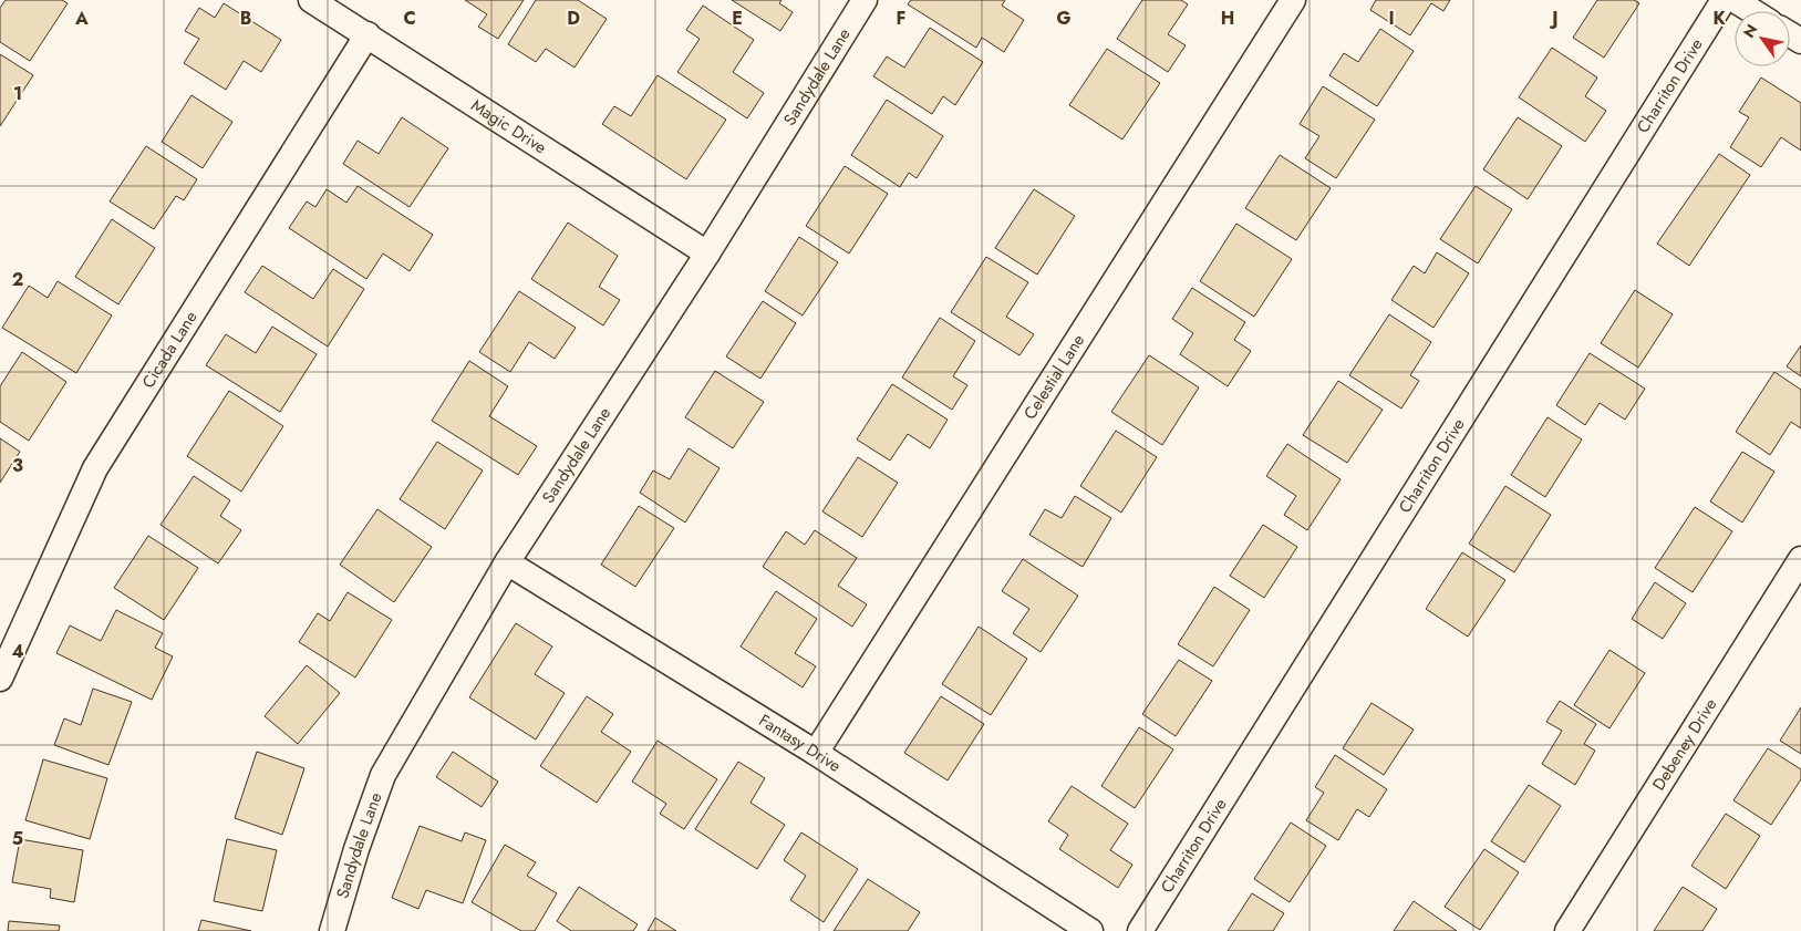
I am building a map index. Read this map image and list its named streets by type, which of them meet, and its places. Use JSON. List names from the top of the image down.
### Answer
{
  "streets": {
    "street": [
      "Sandydale Lane",
      "Charriton Drive",
      "Magic Drive",
      "Cicada Lane",
      "Celestial Lane",
      "Fantasy Drive",
      "Debeney Drive"
    ]
  },
  "crossings": [
    ["Sandydale Lane", "Magic Drive"],
    ["Sandydale Lane", "Fantasy Drive"],
    ["Magic Drive", "Cicada Lane"],
    ["Celestial Lane", "Fantasy Drive"]
  ],
  "north": "top left",
  "grid": {
    "columns": [
      "A",
      "B",
      "C",
      "D",
      "E",
      "F",
      "G",
      "H",
      "I",
      "J",
      "K"
    ],
    "rows": [
      "1",
      "2",
      "3",
      "4",
      "5"
    ]
  }
}
